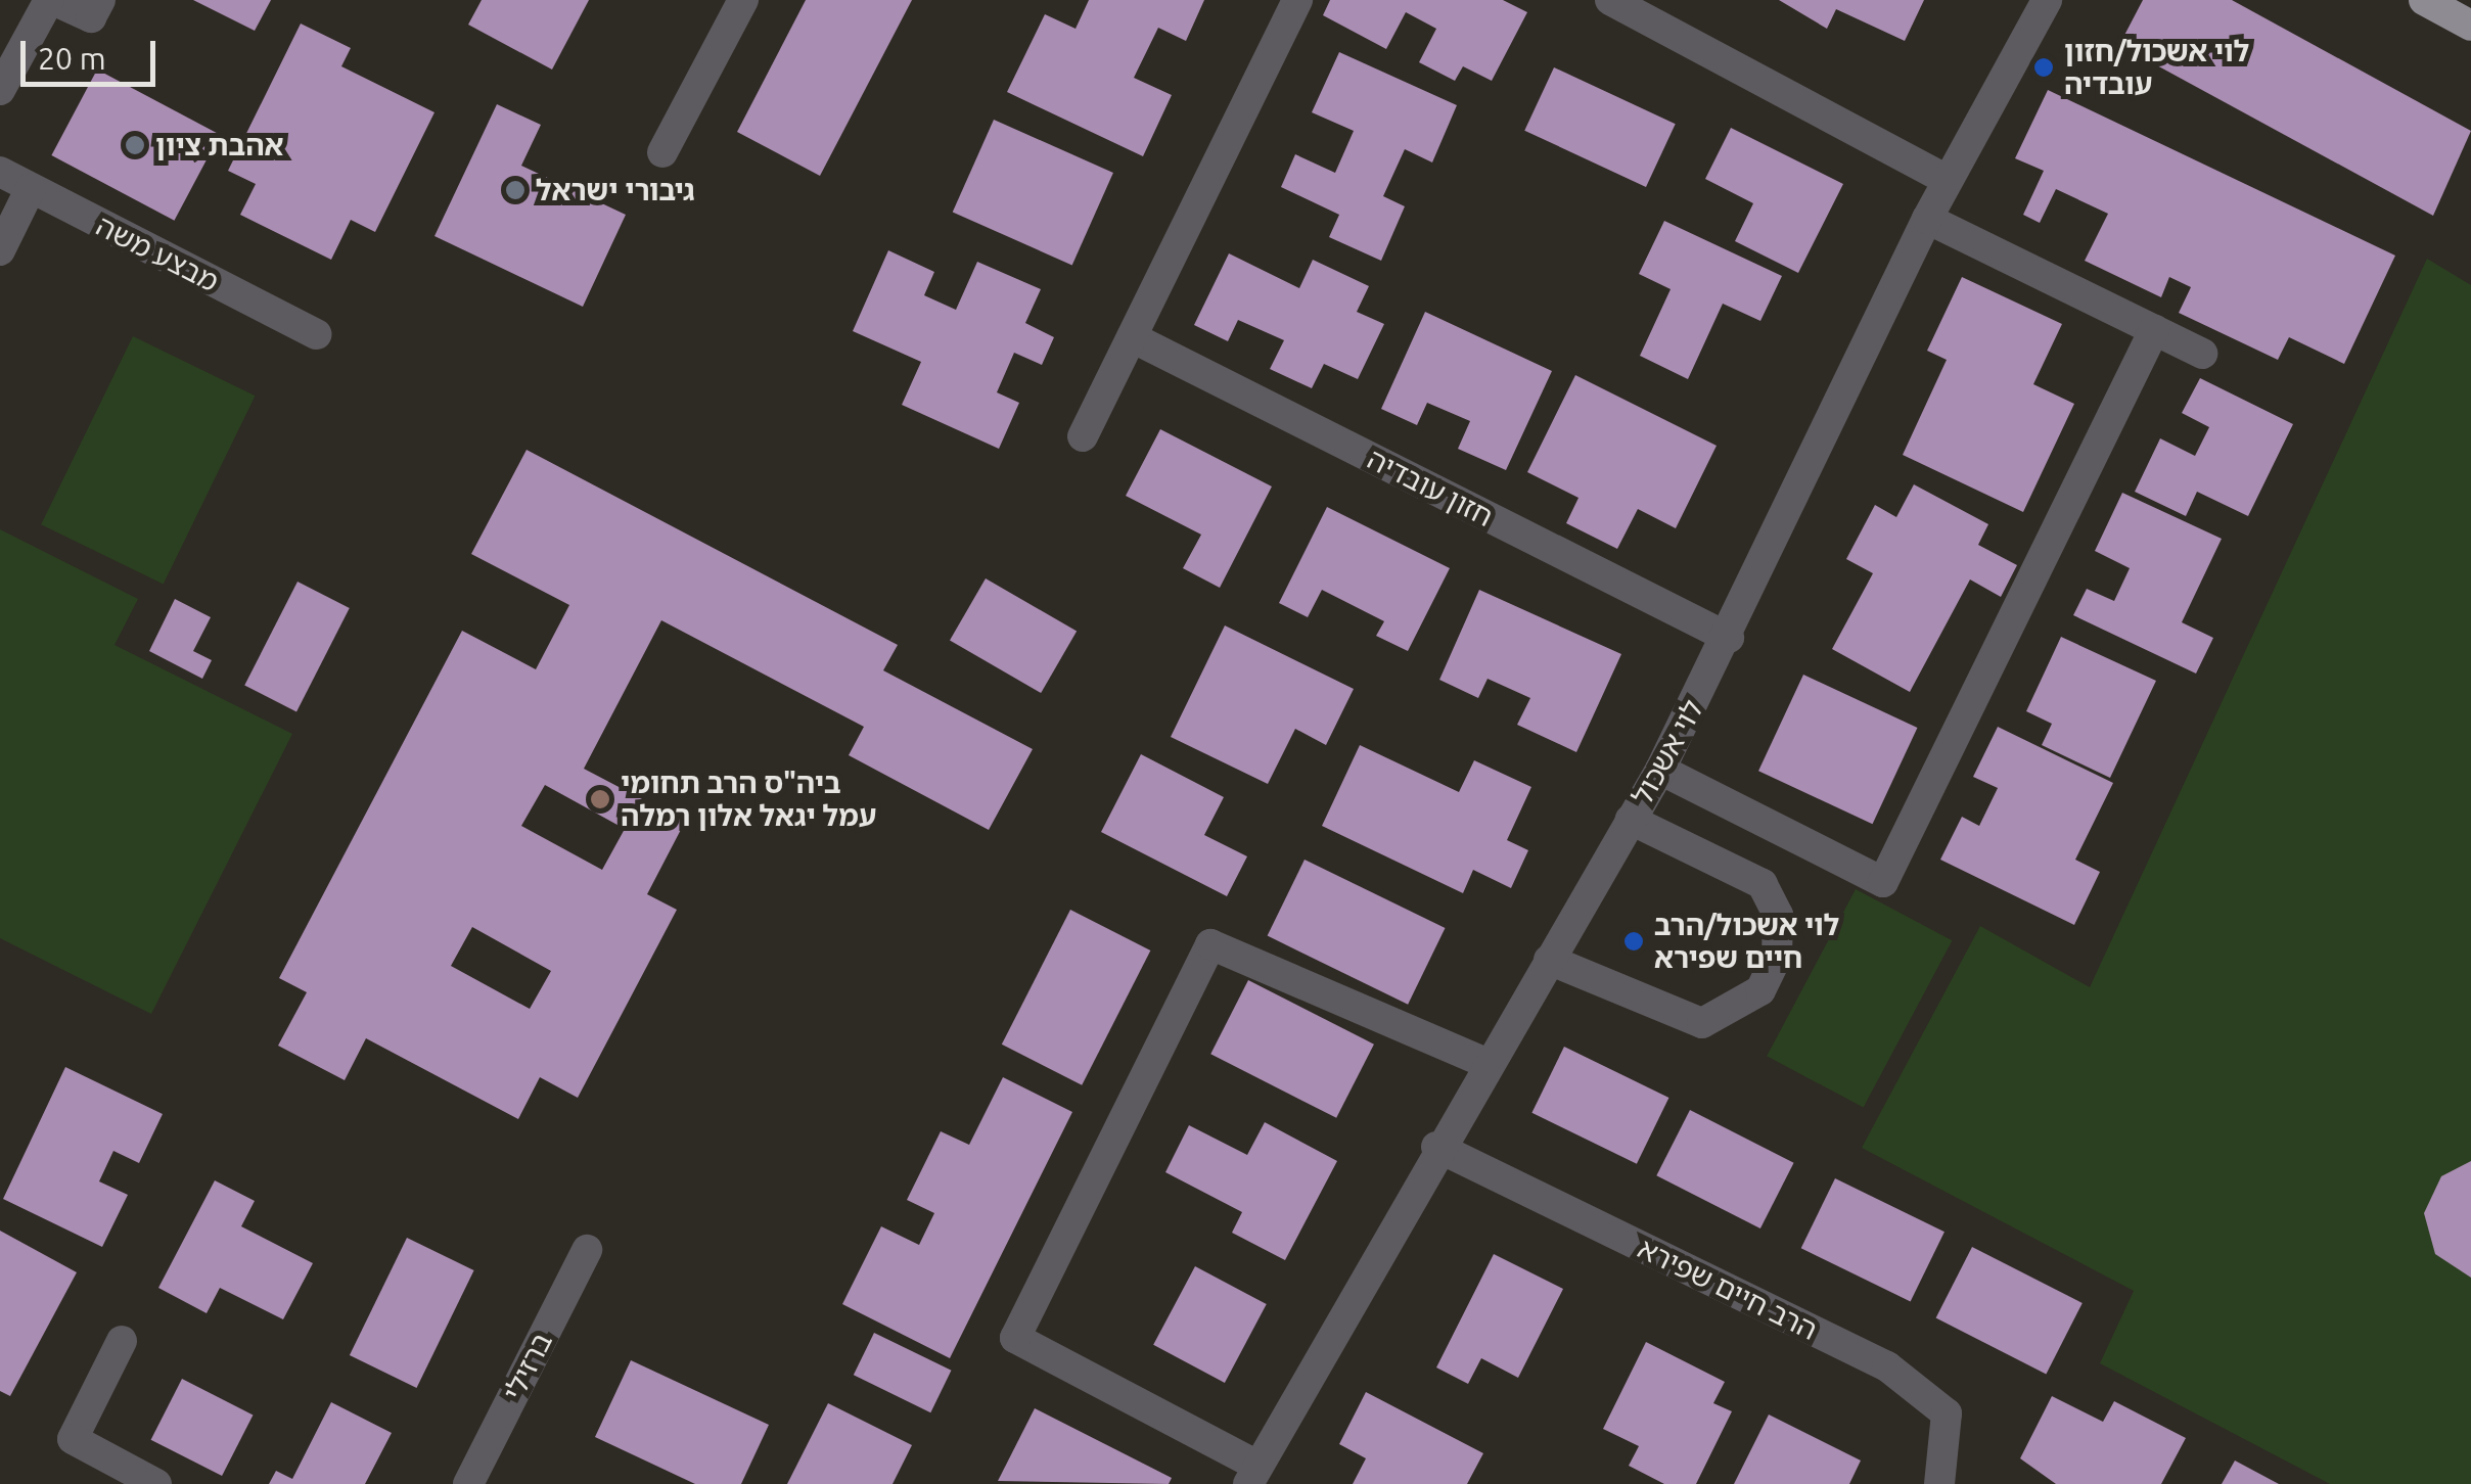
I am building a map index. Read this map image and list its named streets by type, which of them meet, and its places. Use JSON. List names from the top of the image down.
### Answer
{
  "streets": {
    "street": [
      "מבצע משה",
      "חזון עובדיה",
      "לוי אשכול",
      "הרב חיים שפירא",
      "ברזילי"
    ]
  },
  "crossings": [
    ["חזון עובדיה", "לוי אשכול"],
    ["לוי אשכול", "הרב חיים שפירא"]
  ],
  "places": [
    "לוי אשכול/חזון עובדיה",
    "אהבת ציון",
    "גיבורי ישראל",
    "ביה\"ס הרב תחומי עמל יגאל אלון רמלה",
    "לוי אשכול/הרב חיים שפירא"
  ],
  "scale_bar": "20 m"
}
